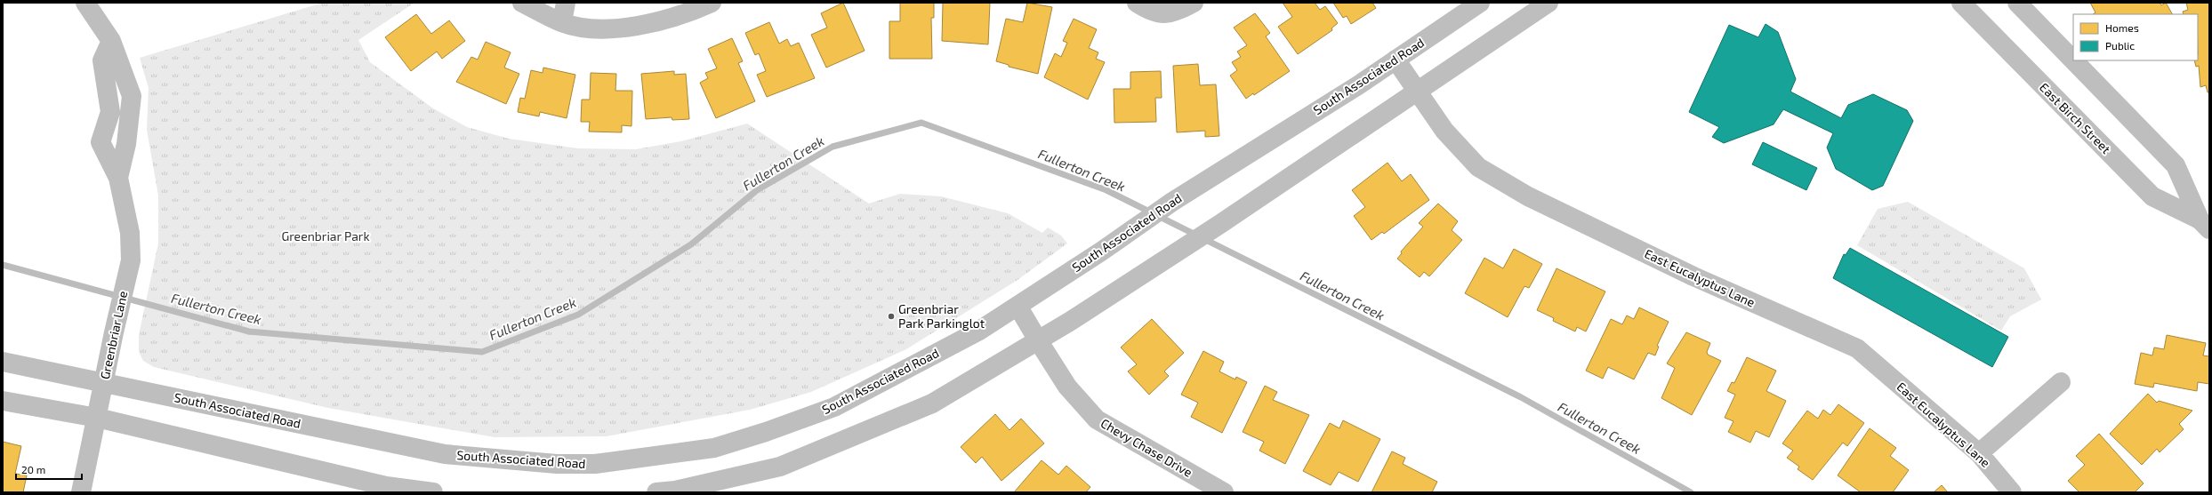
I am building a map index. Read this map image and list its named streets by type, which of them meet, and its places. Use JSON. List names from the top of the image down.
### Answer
{
  "streets": {
    "street": [
      "South Associated Road",
      "East Birch Street",
      "East Eucalyptus Lane",
      "Greenbriar Lane",
      "Chevy Chase Drive"
    ]
  },
  "crossings": [
    ["South Associated Road", "East Eucalyptus Lane"],
    ["South Associated Road", "Greenbriar Lane"],
    ["South Associated Road", "Chevy Chase Drive"]
  ],
  "water": ["Fullerton Creek"],
  "parks": ["Greenbriar Park"],
  "places": ["Greenbriar Park Parkinglot"],
  "legend": ["Homes", "Public"],
  "scale_bar": "20 m"
}
